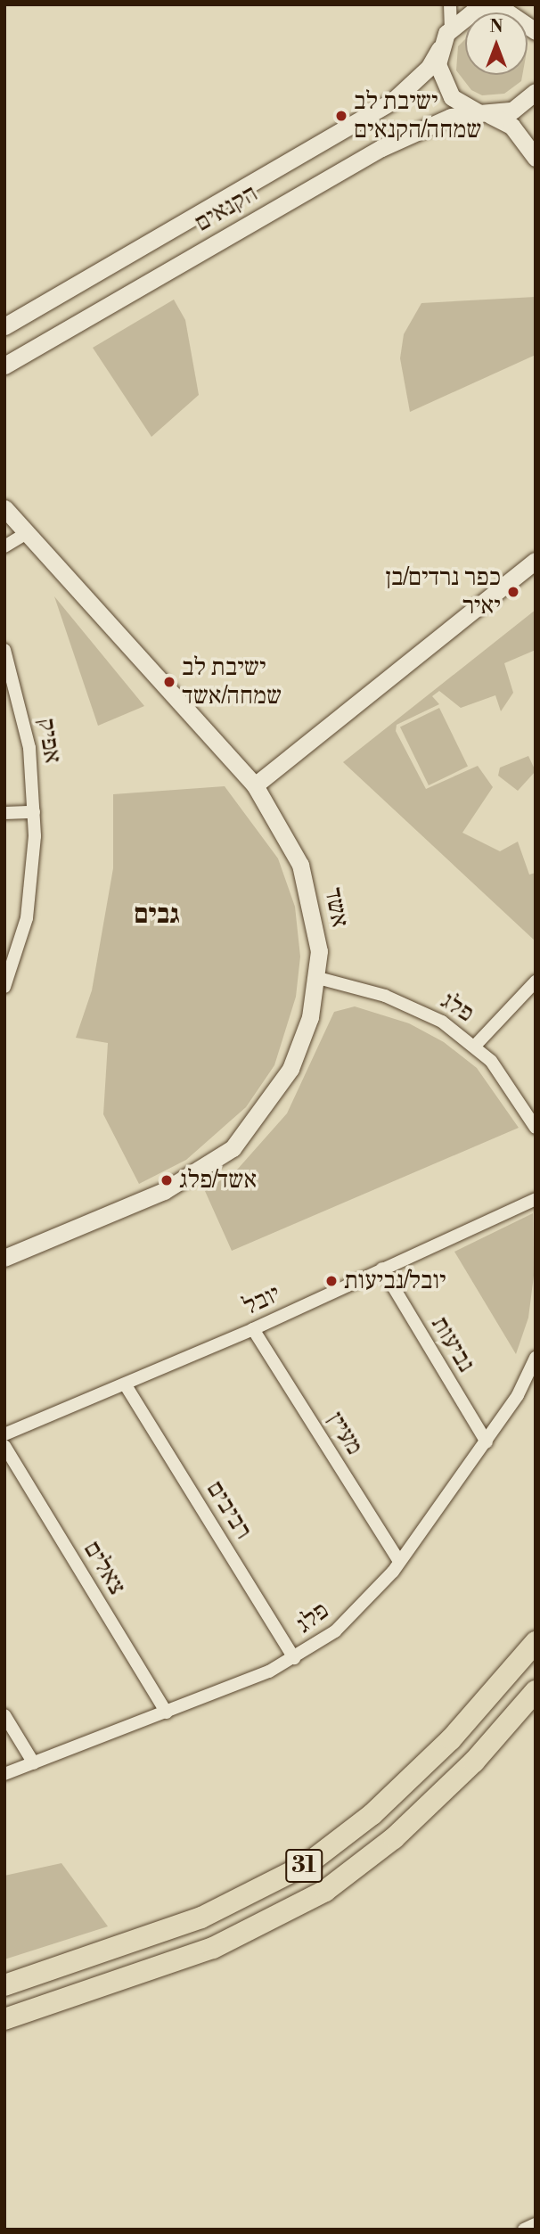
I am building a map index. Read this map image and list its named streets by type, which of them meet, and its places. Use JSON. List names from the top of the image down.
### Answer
{
  "streets": {
    "highway": ["31"],
    "street": [
      "הקנאים",
      "אפיק",
      "אשד",
      "פלג",
      "יובל",
      "נביעות",
      "מעיין",
      "רביבים",
      "צאלים"
    ]
  },
  "crossings": [
    ["אשד", "פלג"],
    ["פלג", "נביעות"],
    ["פלג", "מעיין"],
    ["פלג", "רביבים"],
    ["פלג", "צאלים"],
    ["יובל", "נביעות"],
    ["יובל", "מעיין"],
    ["יובל", "רביבים"]
  ],
  "districts": ["גבים"],
  "places": [
    "ישיבת לב שמחה/הקנאים",
    "כפר נרדים/בן יאיר",
    "ישיבת לב שמחה/אשד",
    "אשד/פלג",
    "יובל/נביעות"
  ],
  "north": "top"
}
